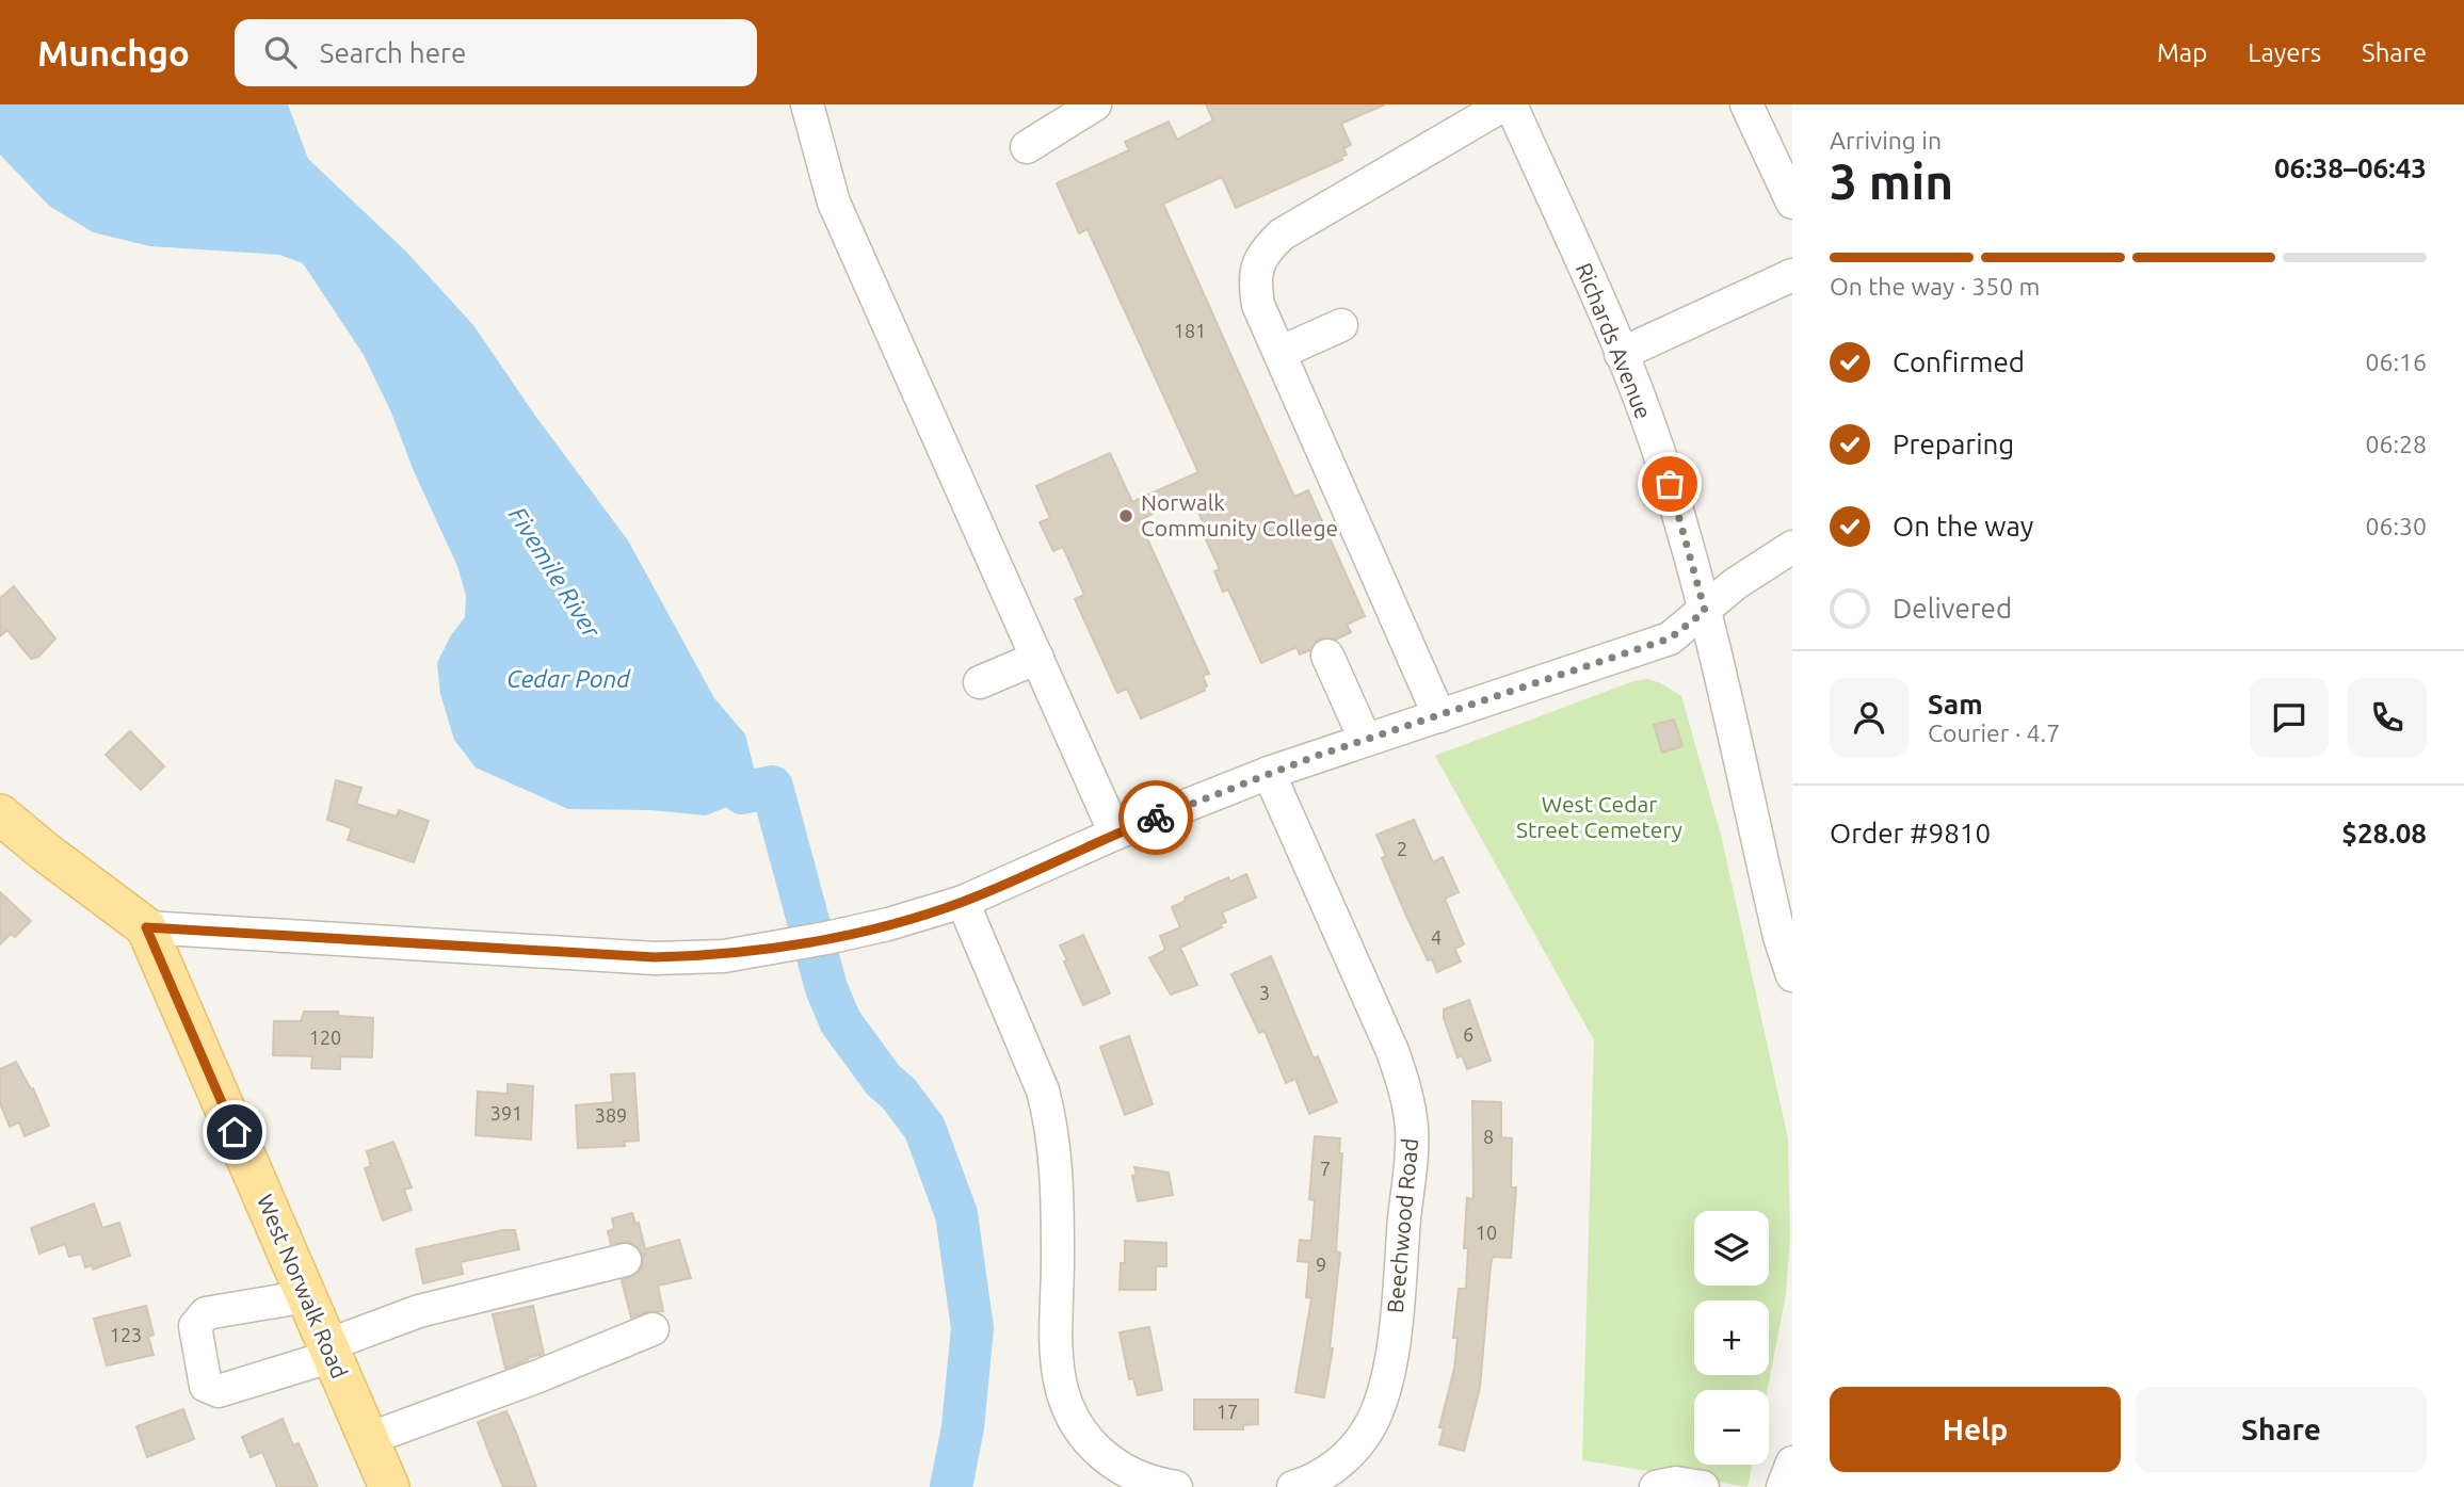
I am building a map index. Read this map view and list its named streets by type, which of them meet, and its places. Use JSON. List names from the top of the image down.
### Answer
{
  "streets": {
    "main road": ["West Norwalk Road"],
    "street": ["Richards Avenue", "Beechwood Road"]
  },
  "water": ["Fivemile River", "Cedar Pond"],
  "parks": ["West Cedar Street Cemetery"],
  "places": ["Norwalk Community College"],
  "house_numbers": [
    "181",
    "2",
    "4",
    "3",
    "6",
    "120",
    "391",
    "389",
    "8",
    "7",
    "10",
    "9",
    "123",
    "17"
  ],
  "page": {
    "header": "Munchgo",
    "search": "Search here",
    "nav": ["Map", "Layers", "Share"],
    "heading": ["3 min", "Arriving in", "06:38–06:43"],
    "panel": [
      "Sam",
      "Courier · 4.7",
      "Order #9810",
      "$28.08"
    ],
    "bar": "On the way · 350 m",
    "list": [
      ["Confirmed", "06:16"],
      ["Preparing", "06:28"],
      ["On the way", "06:30"],
      "Delivered"
    ],
    "map_buttons": ["+", "−"],
    "buttons": ["Help", "Share"]
  }
}
